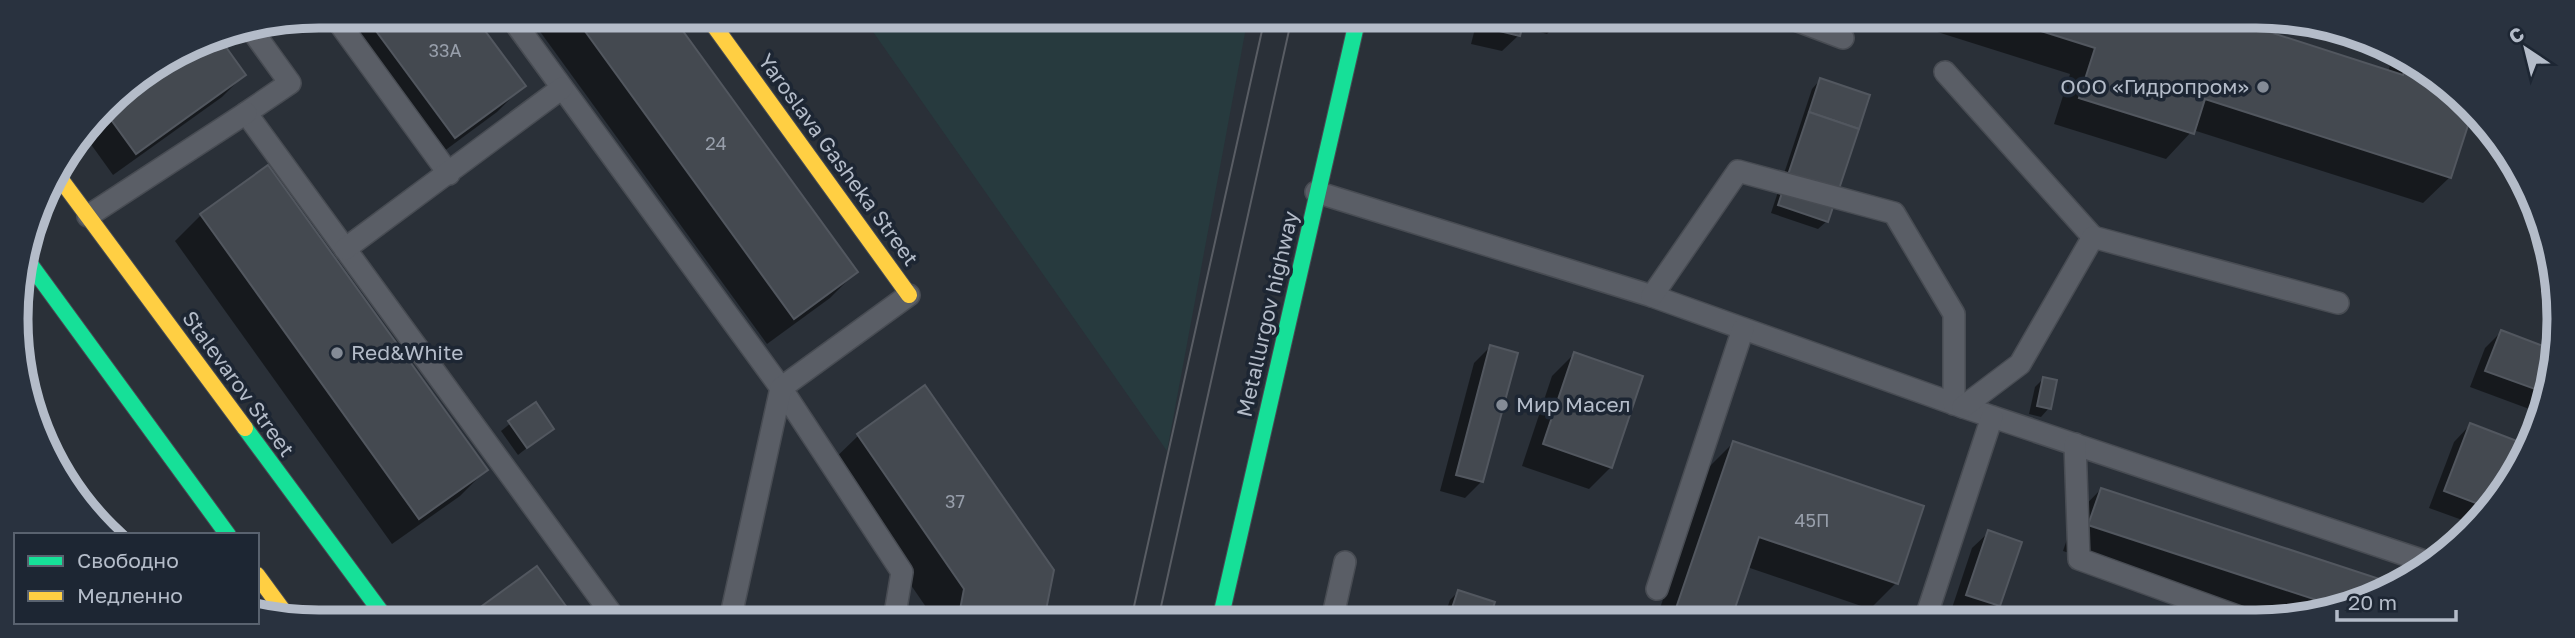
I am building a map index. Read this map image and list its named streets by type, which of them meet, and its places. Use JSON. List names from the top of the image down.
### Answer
{
  "streets": {
    "main road": ["Yaroslava Gasheka Street", "Metallurgov highway", "Stalevarov Street"]
  },
  "places": ["ООО «Гидропром»", "Red&White", "Мир Масел"],
  "house_numbers": [
    "33А",
    "24",
    "37",
    "45П"
  ],
  "legend": ["Свободно", "Медленно"],
  "scale_bar": "20 m",
  "north": "top left"
}
